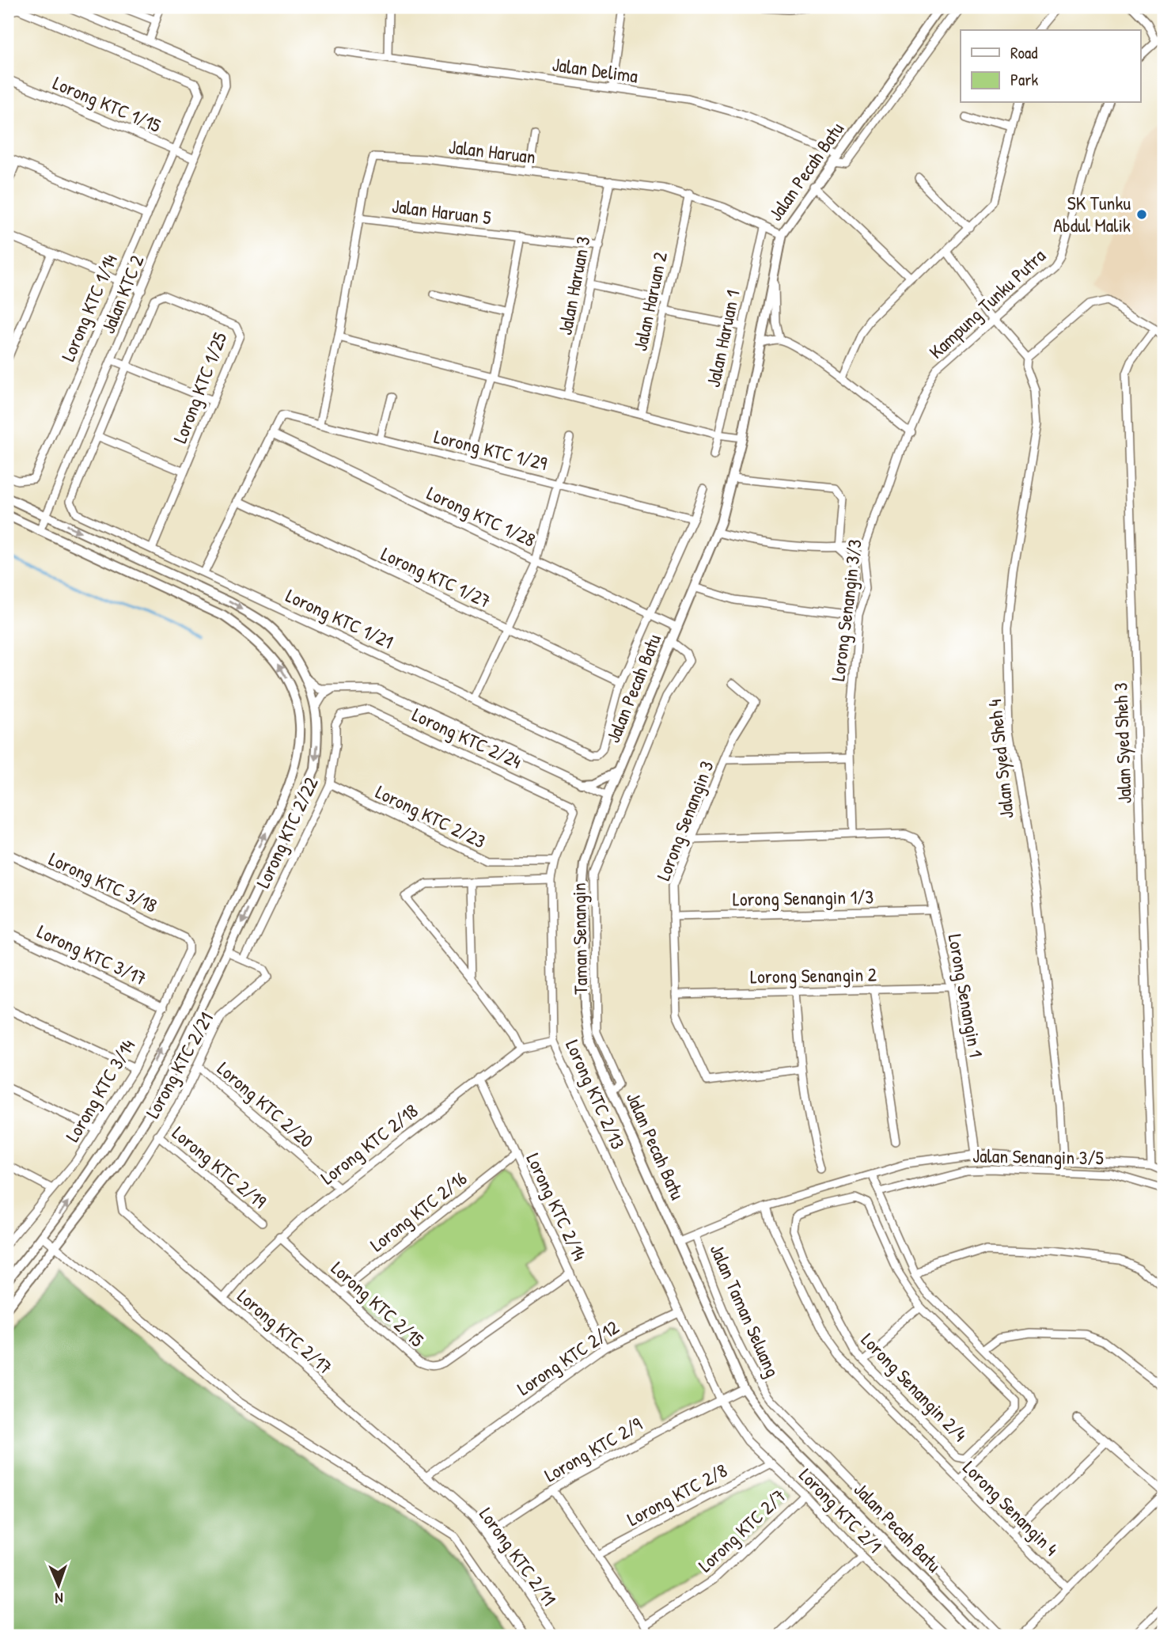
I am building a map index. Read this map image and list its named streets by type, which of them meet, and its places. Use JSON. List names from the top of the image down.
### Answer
{
  "streets": {
    "street": [
      "Jalan Delima",
      "Lorong KTC 1/15",
      "Jalan Haruan",
      "Jalan Pecah Batu",
      "Jalan Haruan 5",
      "Jalan Haruan 3",
      "Jalan KTC 2",
      "Jalan Haruan 2",
      "Kampung Tunku Putra",
      "Lorong KTC 1/14",
      "Jalan Haruan 1",
      "Lorong KTC 1/25",
      "Lorong KTC 1/29",
      "Lorong KTC 1/28",
      "Lorong KTC 1/27",
      "Lorong Senangin 3/3",
      "Lorong KTC 1/21",
      "Lorong KTC 2/24",
      "Jalan Syed Sheh 3",
      "Jalan Syed Sheh 4",
      "Lorong KTC 2/23",
      "Lorong Senangin 3",
      "Lorong KTC 2/22",
      "Lorong KTC 3/18",
      "Lorong Senangin 1/3",
      "Taman Senangin",
      "Lorong KTC 3/17",
      "Lorong Senangin 2",
      "Lorong Senangin 1",
      "Lorong KTC 2/21",
      "Lorong KTC 3/14",
      "Lorong KTC 2/13",
      "Lorong KTC 2/20",
      "Lorong KTC 2/18",
      "Jalan Senangin 3/5",
      "Lorong KTC 2/19",
      "Lorong KTC 2/14",
      "Lorong KTC 2/16",
      "Lorong KTC 2/15",
      "Jalan Taman Seluang",
      "Lorong KTC 2/17",
      "Lorong KTC 2/12",
      "Lorong Senangin 2/4",
      "Lorong KTC 2/9",
      "Lorong KTC 2/8",
      "Lorong Senangin 4",
      "Lorong KTC 2/1",
      "Lorong KTC 2/7",
      "Lorong KTC 2/11"
    ]
  },
  "crossings": [
    ["Jalan Delima", "Jalan Pecah Batu"],
    ["Lorong KTC 1/15", "Jalan KTC 2"],
    ["Lorong KTC 1/15", "Lorong KTC 1/14"],
    ["Jalan Haruan", "Jalan Pecah Batu"],
    ["Jalan Haruan", "Jalan Haruan 5"],
    ["Jalan Haruan", "Jalan Haruan 3"],
    ["Jalan Haruan", "Jalan Haruan 2"],
    ["Jalan Haruan", "Jalan Haruan 1"],
    ["Jalan Haruan", "Lorong KTC 1/29"],
    ["Jalan Pecah Batu", "Lorong KTC 1/28"],
    ["Jalan Pecah Batu", "Taman Senangin"],
    ["Jalan Pecah Batu", "Lorong KTC 2/9"],
    ["Jalan Haruan 5", "Jalan Haruan 3"],
    ["Kampung Tunku Putra", "Lorong Senangin 3/3"],
    ["Lorong KTC 1/25", "Lorong KTC 1/21"],
    ["Lorong KTC 1/29", "Lorong KTC 1/28"],
    ["Lorong KTC 1/29", "Lorong KTC 1/21"],
    ["Lorong KTC 1/28", "Lorong KTC 1/21"],
    ["Lorong KTC 1/27", "Lorong KTC 1/21"],
    ["Lorong Senangin 3/3", "Lorong Senangin 1"],
    ["Lorong KTC 2/24", "Lorong KTC 2/22"],
    ["Lorong KTC 2/24", "Lorong KTC 2/13"],
    ["Lorong KTC 2/23", "Lorong KTC 2/22"],
    ["Lorong KTC 2/23", "Lorong KTC 2/13"],
    ["Lorong Senangin 3", "Lorong Senangin 1/3"],
    ["Lorong Senangin 3", "Lorong Senangin 2"],
    ["Lorong KTC 2/22", "Lorong KTC 2/21"],
    ["Lorong KTC 3/18", "Lorong KTC 3/14"],
    ["Lorong Senangin 1/3", "Lorong Senangin 1"],
    ["Lorong KTC 3/17", "Lorong KTC 3/14"],
    ["Lorong Senangin 2", "Lorong Senangin 1"],
    ["Lorong KTC 2/21", "Lorong KTC 2/20"],
    ["Lorong KTC 2/21", "Lorong KTC 2/19"],
    ["Lorong KTC 2/21", "Lorong KTC 2/17"],
    ["Lorong KTC 2/13", "Lorong KTC 2/18"],
    ["Lorong KTC 2/13", "Lorong KTC 2/12"],
    ["Lorong KTC 2/20", "Lorong KTC 2/18"],
    ["Lorong KTC 2/18", "Lorong KTC 2/14"],
    ["Lorong KTC 2/18", "Lorong KTC 2/15"],
    ["Lorong KTC 2/18", "Lorong KTC 2/17"],
    ["Jalan Senangin 3/5", "Lorong Senangin 2/4"],
    ["Lorong KTC 2/14", "Lorong KTC 2/16"],
    ["Lorong KTC 2/14", "Lorong KTC 2/15"],
    ["Lorong KTC 2/14", "Lorong KTC 2/12"],
    ["Lorong KTC 2/16", "Lorong KTC 2/15"],
    ["Lorong KTC 2/17", "Lorong KTC 2/12"],
    ["Lorong KTC 2/17", "Lorong KTC 2/11"],
    ["Lorong KTC 2/12", "Lorong KTC 2/11"],
    ["Lorong Senangin 2/4", "Lorong Senangin 4"],
    ["Lorong KTC 2/9", "Lorong KTC 2/1"],
    ["Lorong KTC 2/9", "Lorong KTC 2/11"],
    ["Lorong KTC 2/8", "Lorong KTC 2/1"],
    ["Lorong KTC 2/1", "Lorong KTC 2/7"]
  ],
  "places": ["SK Tunku Abdul Malik"],
  "legend": ["Road", "Park"],
  "north": "bottom"
}
